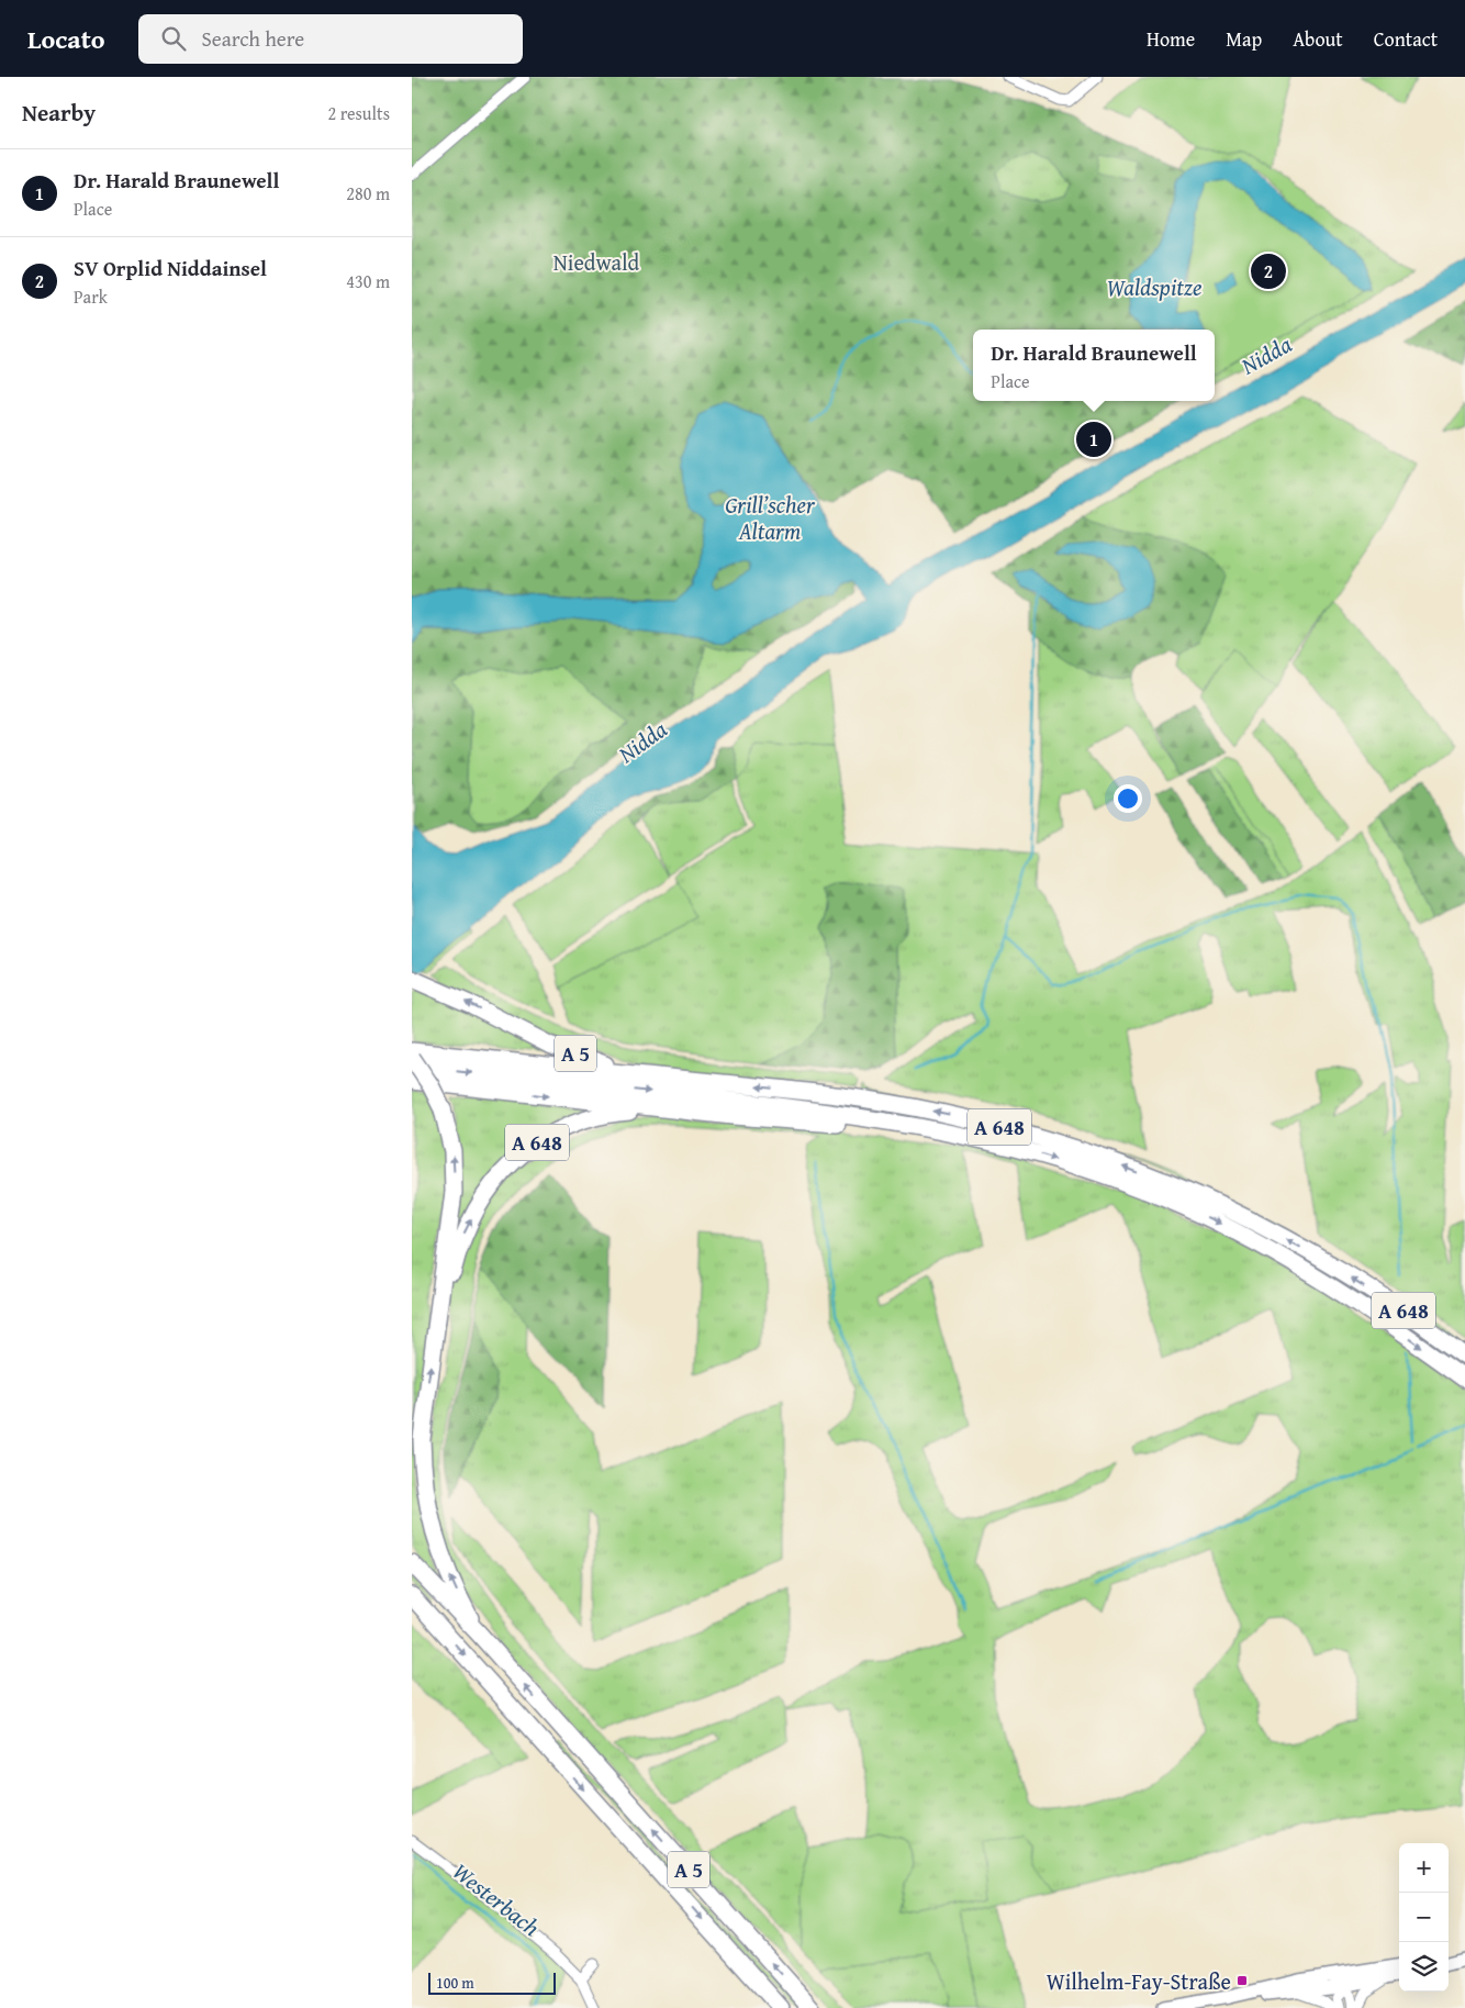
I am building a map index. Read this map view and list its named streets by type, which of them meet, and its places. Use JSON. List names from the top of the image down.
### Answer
{
  "streets": {
    "highway": ["A 5", "A 648"]
  },
  "crossings": [
    ["A 5", "A 648"]
  ],
  "water": [
    "Waldspitze",
    "Nidda",
    "Grill’scher Altarm",
    "Westerbach"
  ],
  "parks": ["Niedwald"],
  "places": {
    "transit": ["Wilhelm-Fay-Straße"]
  },
  "scale_bar": "100 m",
  "page": {
    "header": "Locato",
    "search": "Search here",
    "nav": [
      "Home",
      "Map",
      "About",
      "Contact"
    ],
    "heading": ["Nearby", "2 results"],
    "list": [
      {
        "mark": "1",
        "name": "Dr. Harald Braunewell",
        "note": "Place",
        "value": "280 m"
      },
      {
        "mark": "2",
        "name": "SV Orplid Niddainsel",
        "note": "Park",
        "value": "430 m"
      }
    ],
    "pins": ["2", "1"],
    "popup": ["Dr. Harald Braunewell", "Place"],
    "map_buttons": ["+", "−"],
    "scale": "100 m"
  }
}
